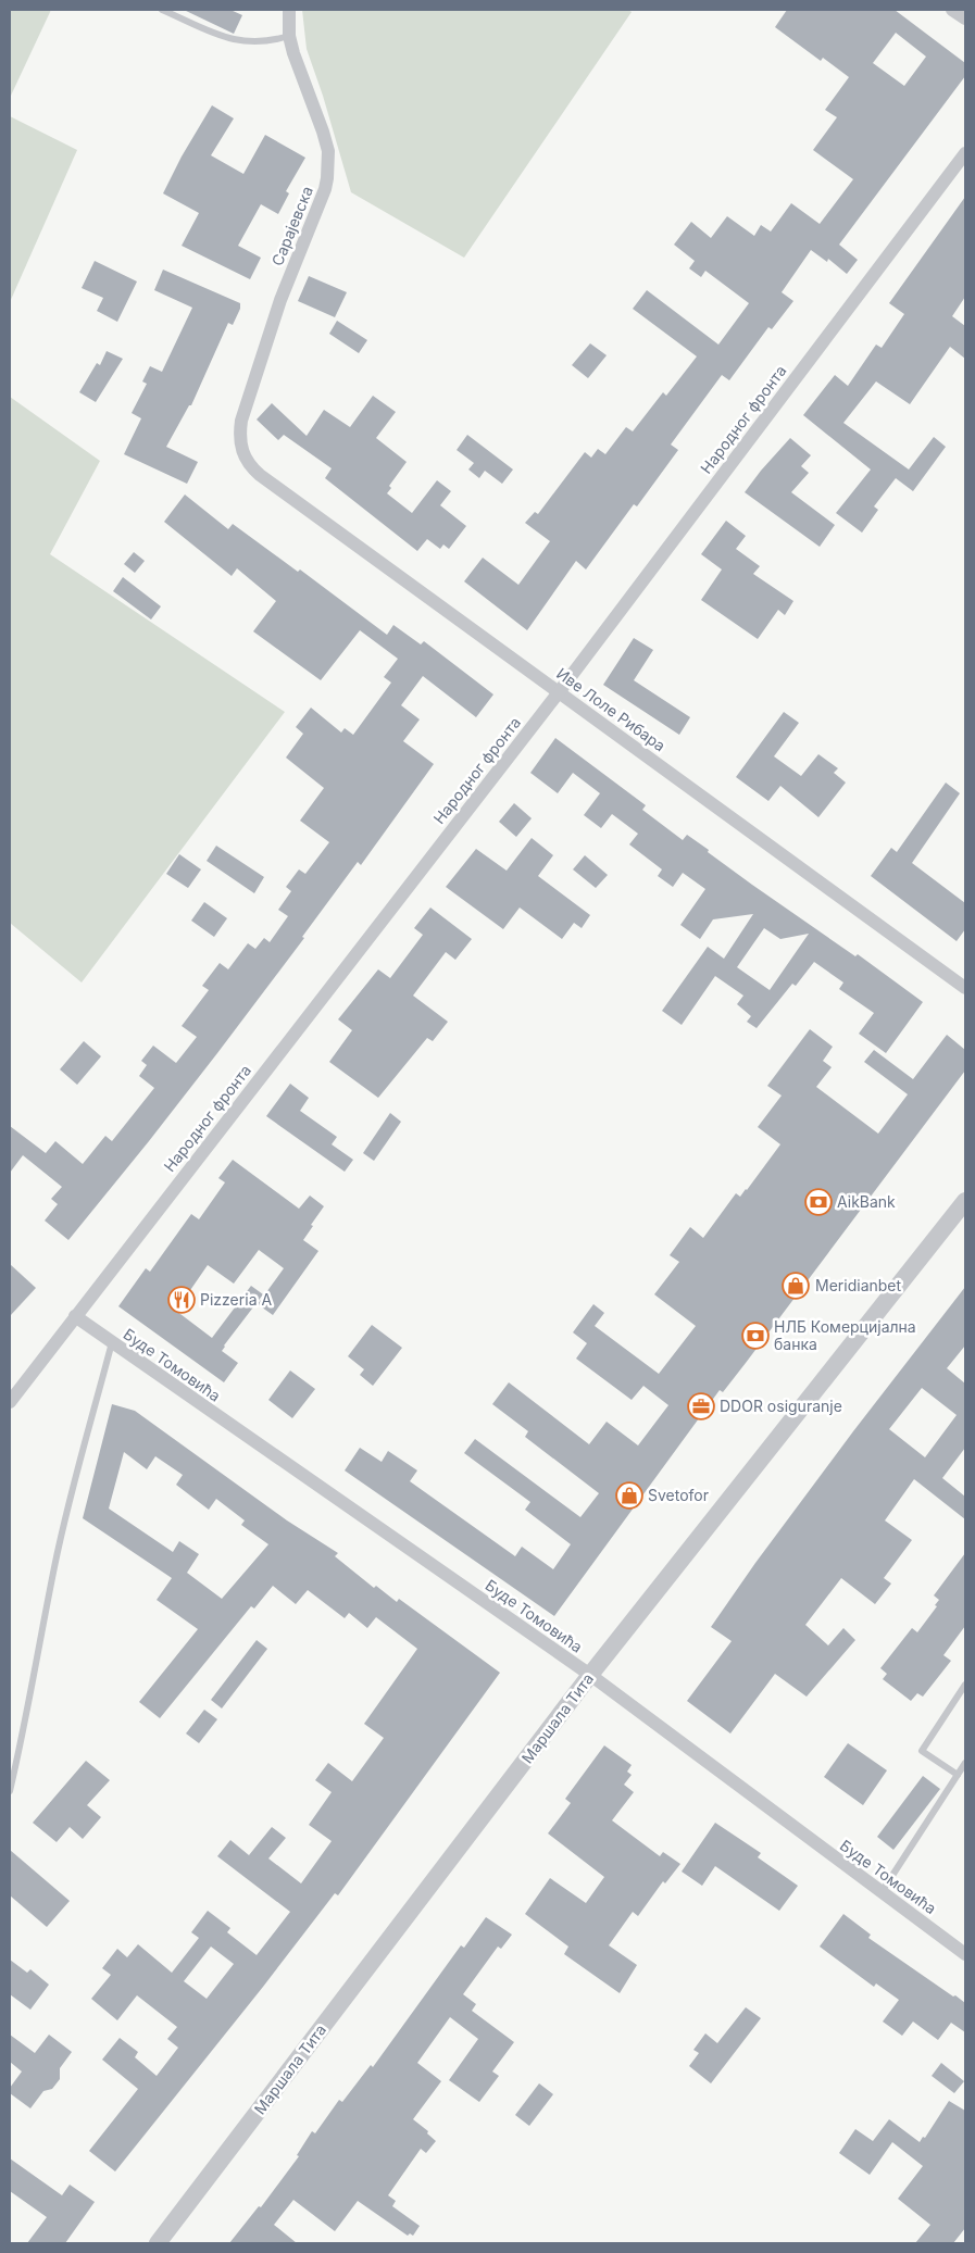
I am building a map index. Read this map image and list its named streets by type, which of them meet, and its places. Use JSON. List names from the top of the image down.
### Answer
{
  "streets": {
    "street": [
      "Сарајевска",
      "Народног фронта",
      "Иве Лоле Рибара",
      "Буде Томовића",
      "Маршала Тита"
    ]
  },
  "crossings": [
    ["Сарајевска", "Иве Лоле Рибара"],
    ["Народног фронта", "Иве Лоле Рибара"],
    ["Народног фронта", "Буде Томовића"],
    ["Буде Томовића", "Маршала Тита"]
  ],
  "places": {
    "bank": ["AikBank", "НЛБ Комерцијална банка"],
    "shop": ["Meridianbet", "Svetofor"],
    "restaurant": ["Pizzeria A"],
    "office": ["DDOR osiguranje"]
  }
}
